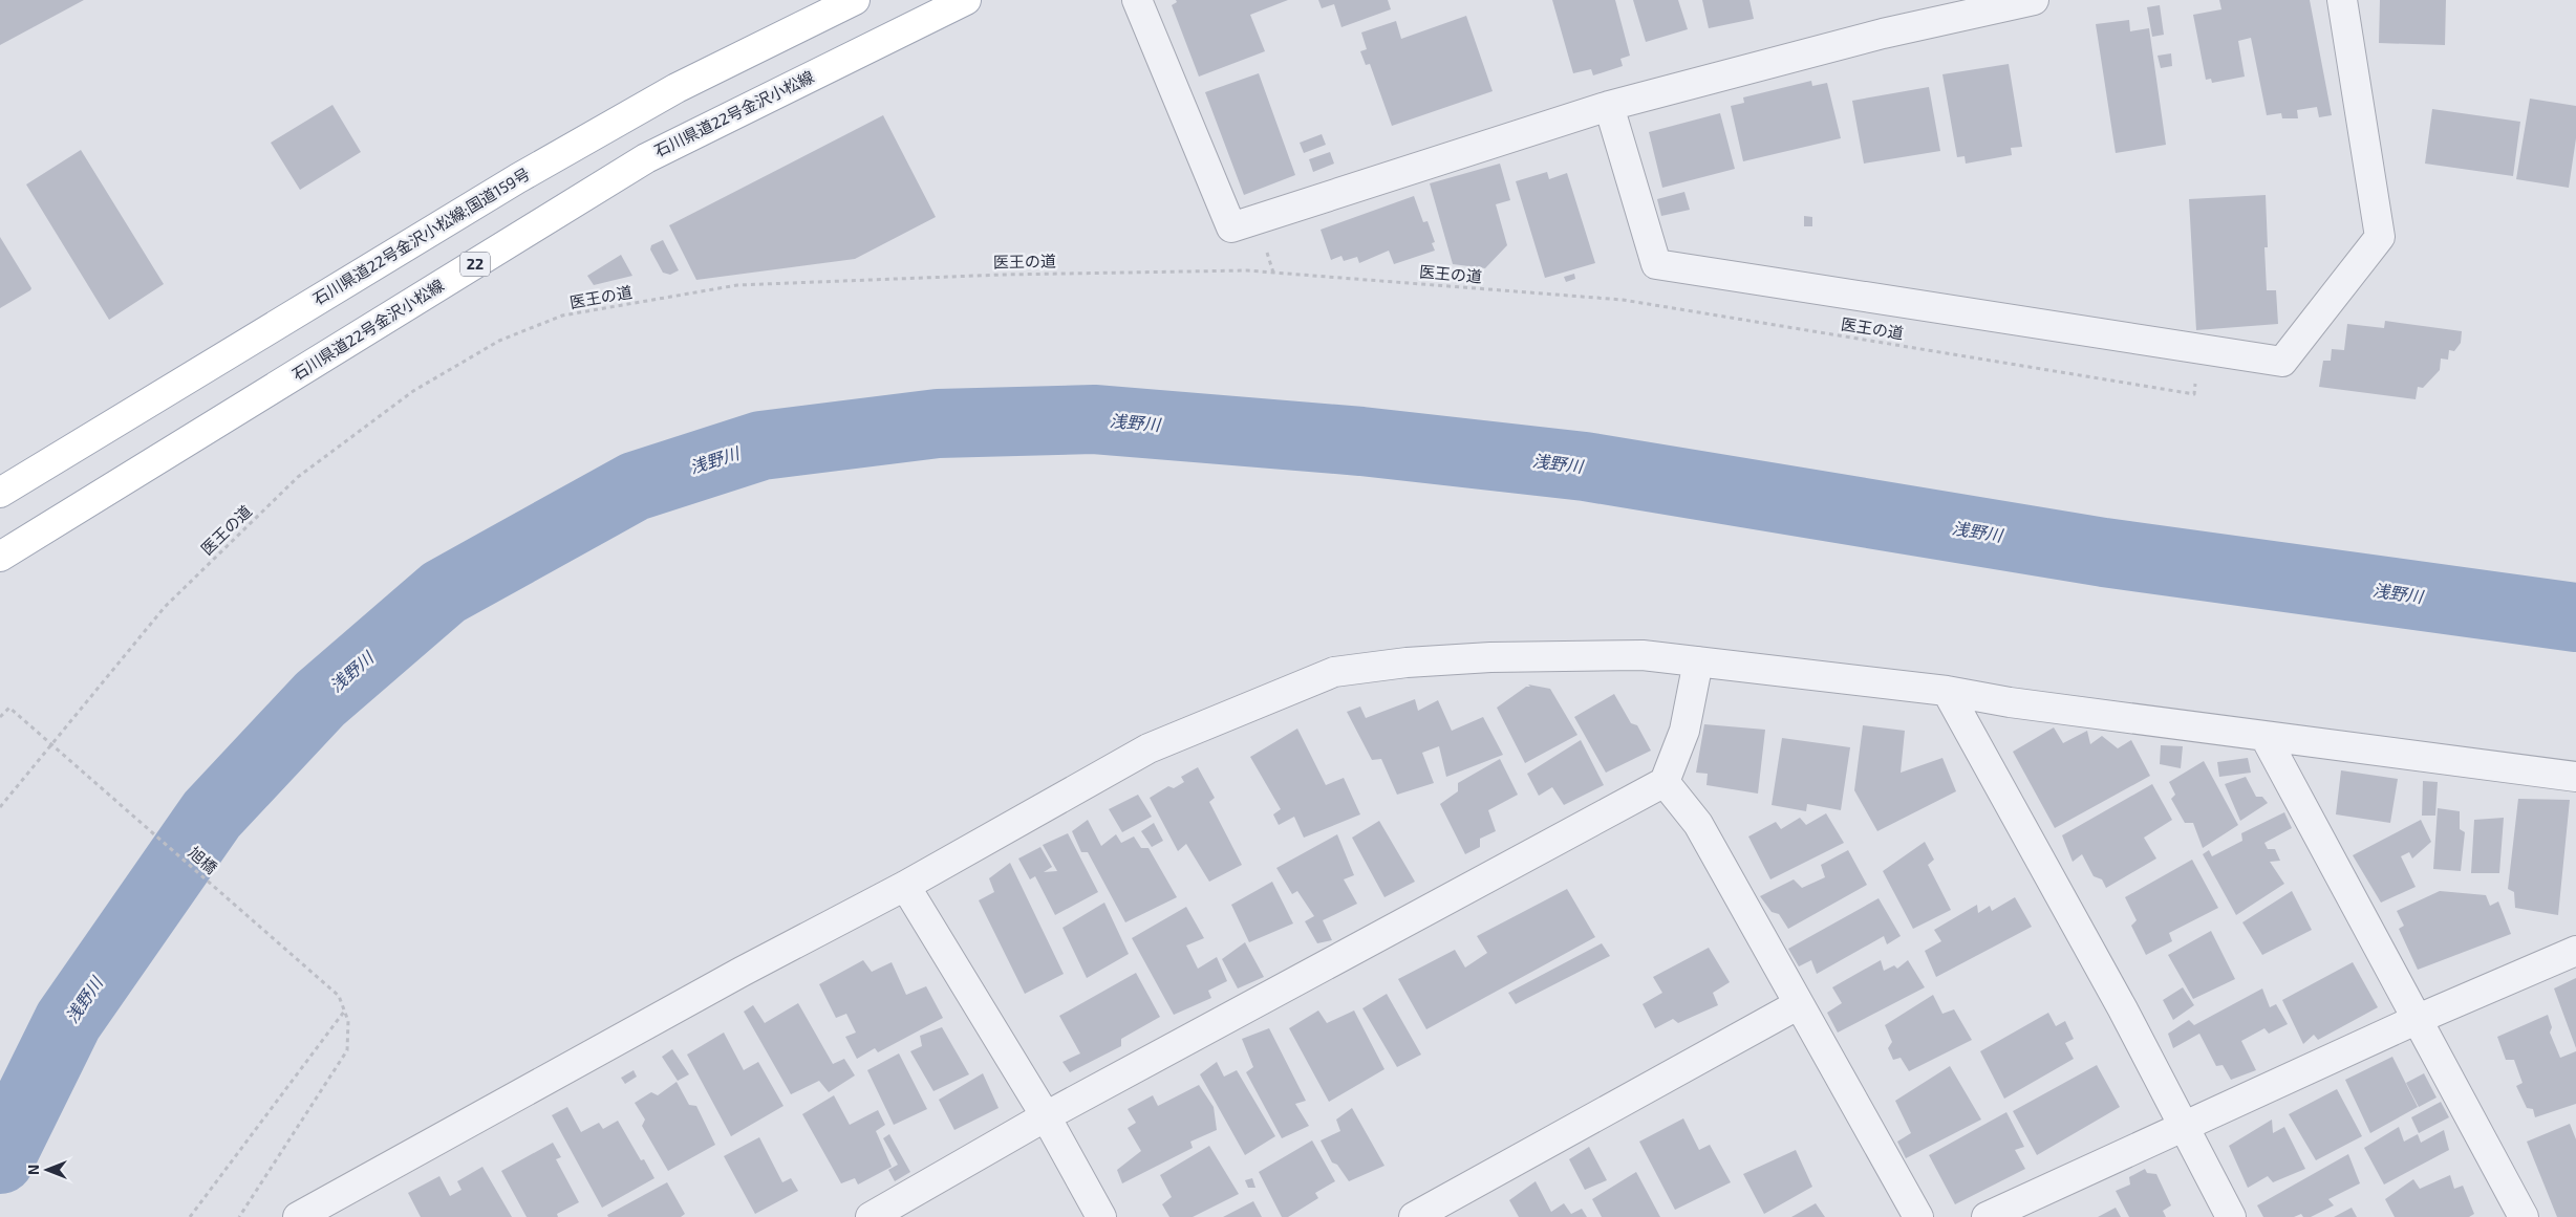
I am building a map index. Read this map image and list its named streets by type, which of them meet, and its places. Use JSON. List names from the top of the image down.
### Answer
{
  "streets": {
    "main road": ["石川県道22号金沢小松線", "石川県道22号金沢小松線;国道159号", "22"],
    "path": ["医王の道", "旭橋"]
  },
  "crossings": [
    ["医王の道", "旭橋"]
  ],
  "water": ["浅野川"],
  "north": "left"
}
